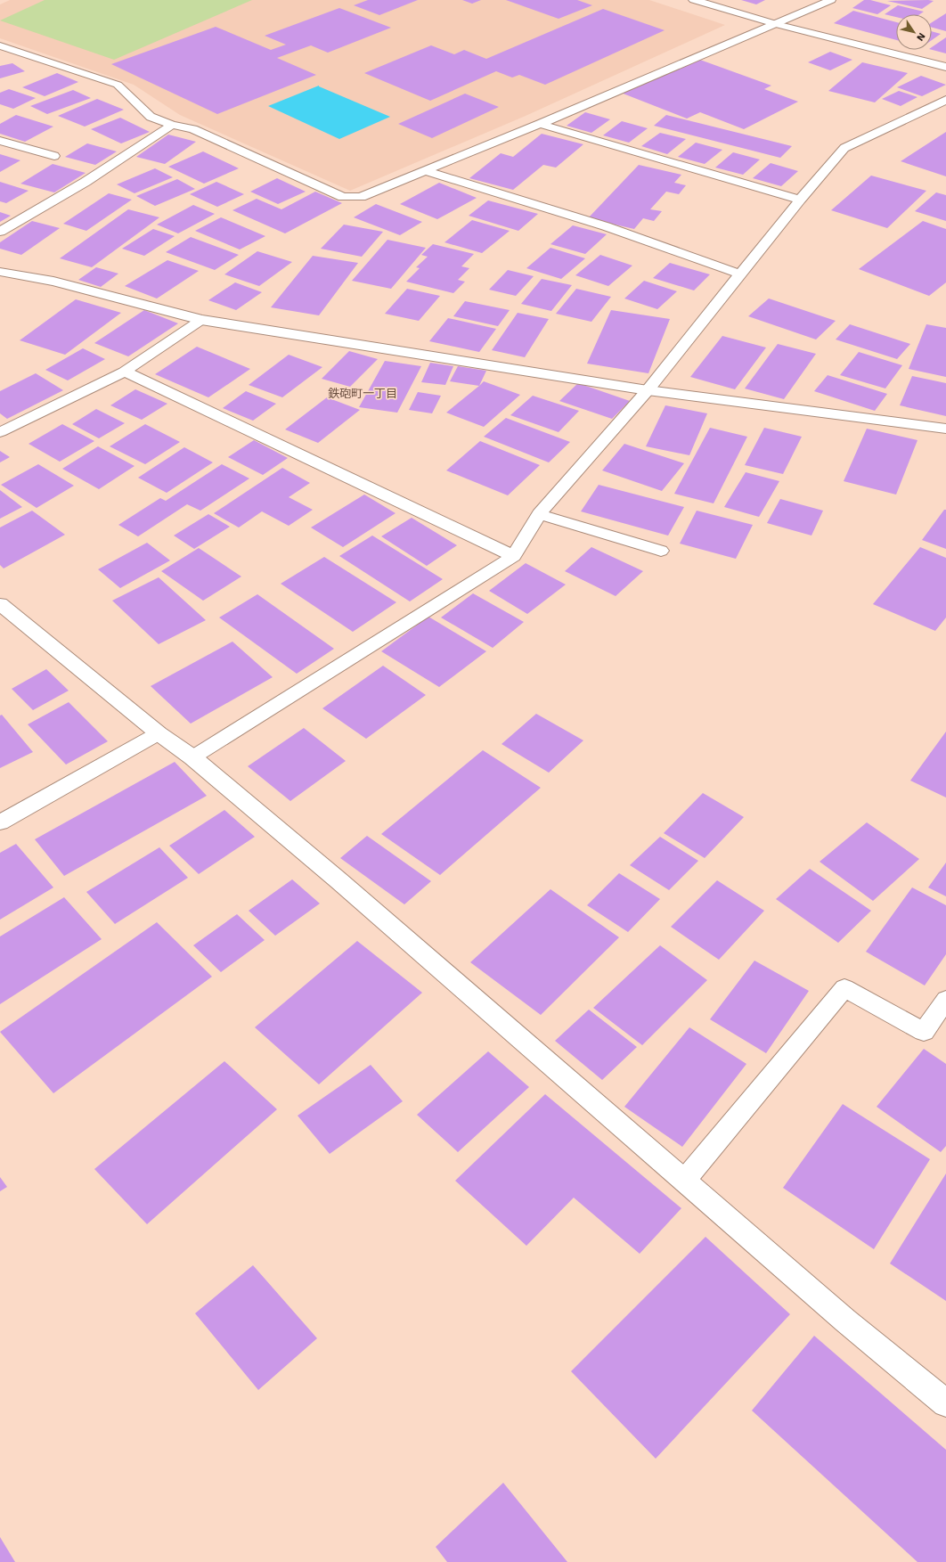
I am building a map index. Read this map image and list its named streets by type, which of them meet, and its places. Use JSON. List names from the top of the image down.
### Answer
{
  "districts": ["鉄砲町一丁目"],
  "north": "bottom right"
}
